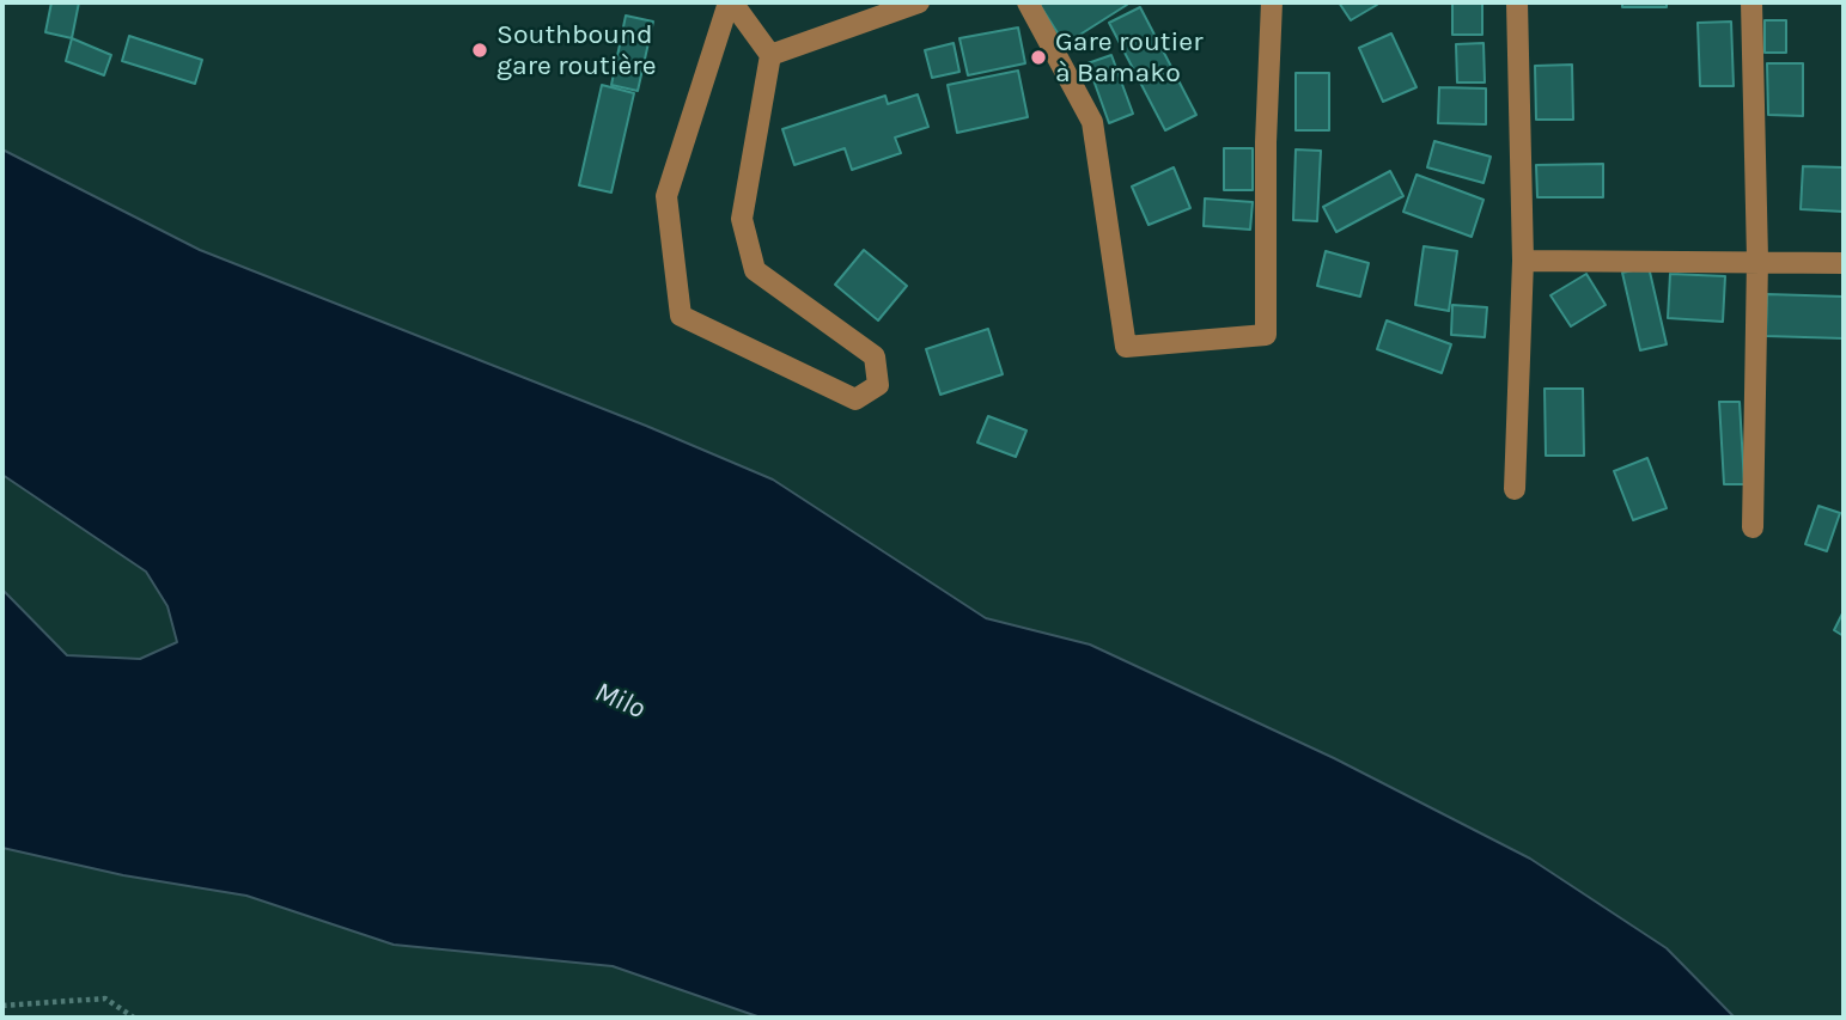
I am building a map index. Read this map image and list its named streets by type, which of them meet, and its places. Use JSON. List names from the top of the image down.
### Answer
{
  "water": ["Milo"],
  "places": ["Southbound gare routière", "Gare routier à Bamako"]
}
